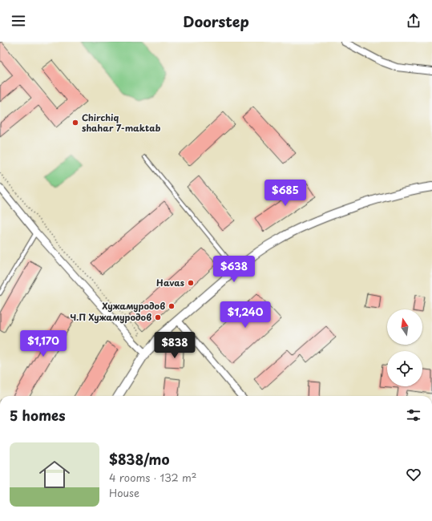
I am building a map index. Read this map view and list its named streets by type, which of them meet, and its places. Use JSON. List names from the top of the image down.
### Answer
{
  "places": [
    "Chirchiq shahar 7-maktab",
    "Havas",
    "Хужамуродов",
    "Ч.П Хужамуродов"
  ],
  "north": "top",
  "page": {
    "header": "Doorstep",
    "price": [
      "$685",
      "$638",
      "$1,240",
      "$1,170",
      "$838"
    ],
    "heading": "5 homes",
    "list": [
      {
        "name": "$838/mo",
        "note": "4 rooms · 132 m² · House"
      }
    ]
  }
}
